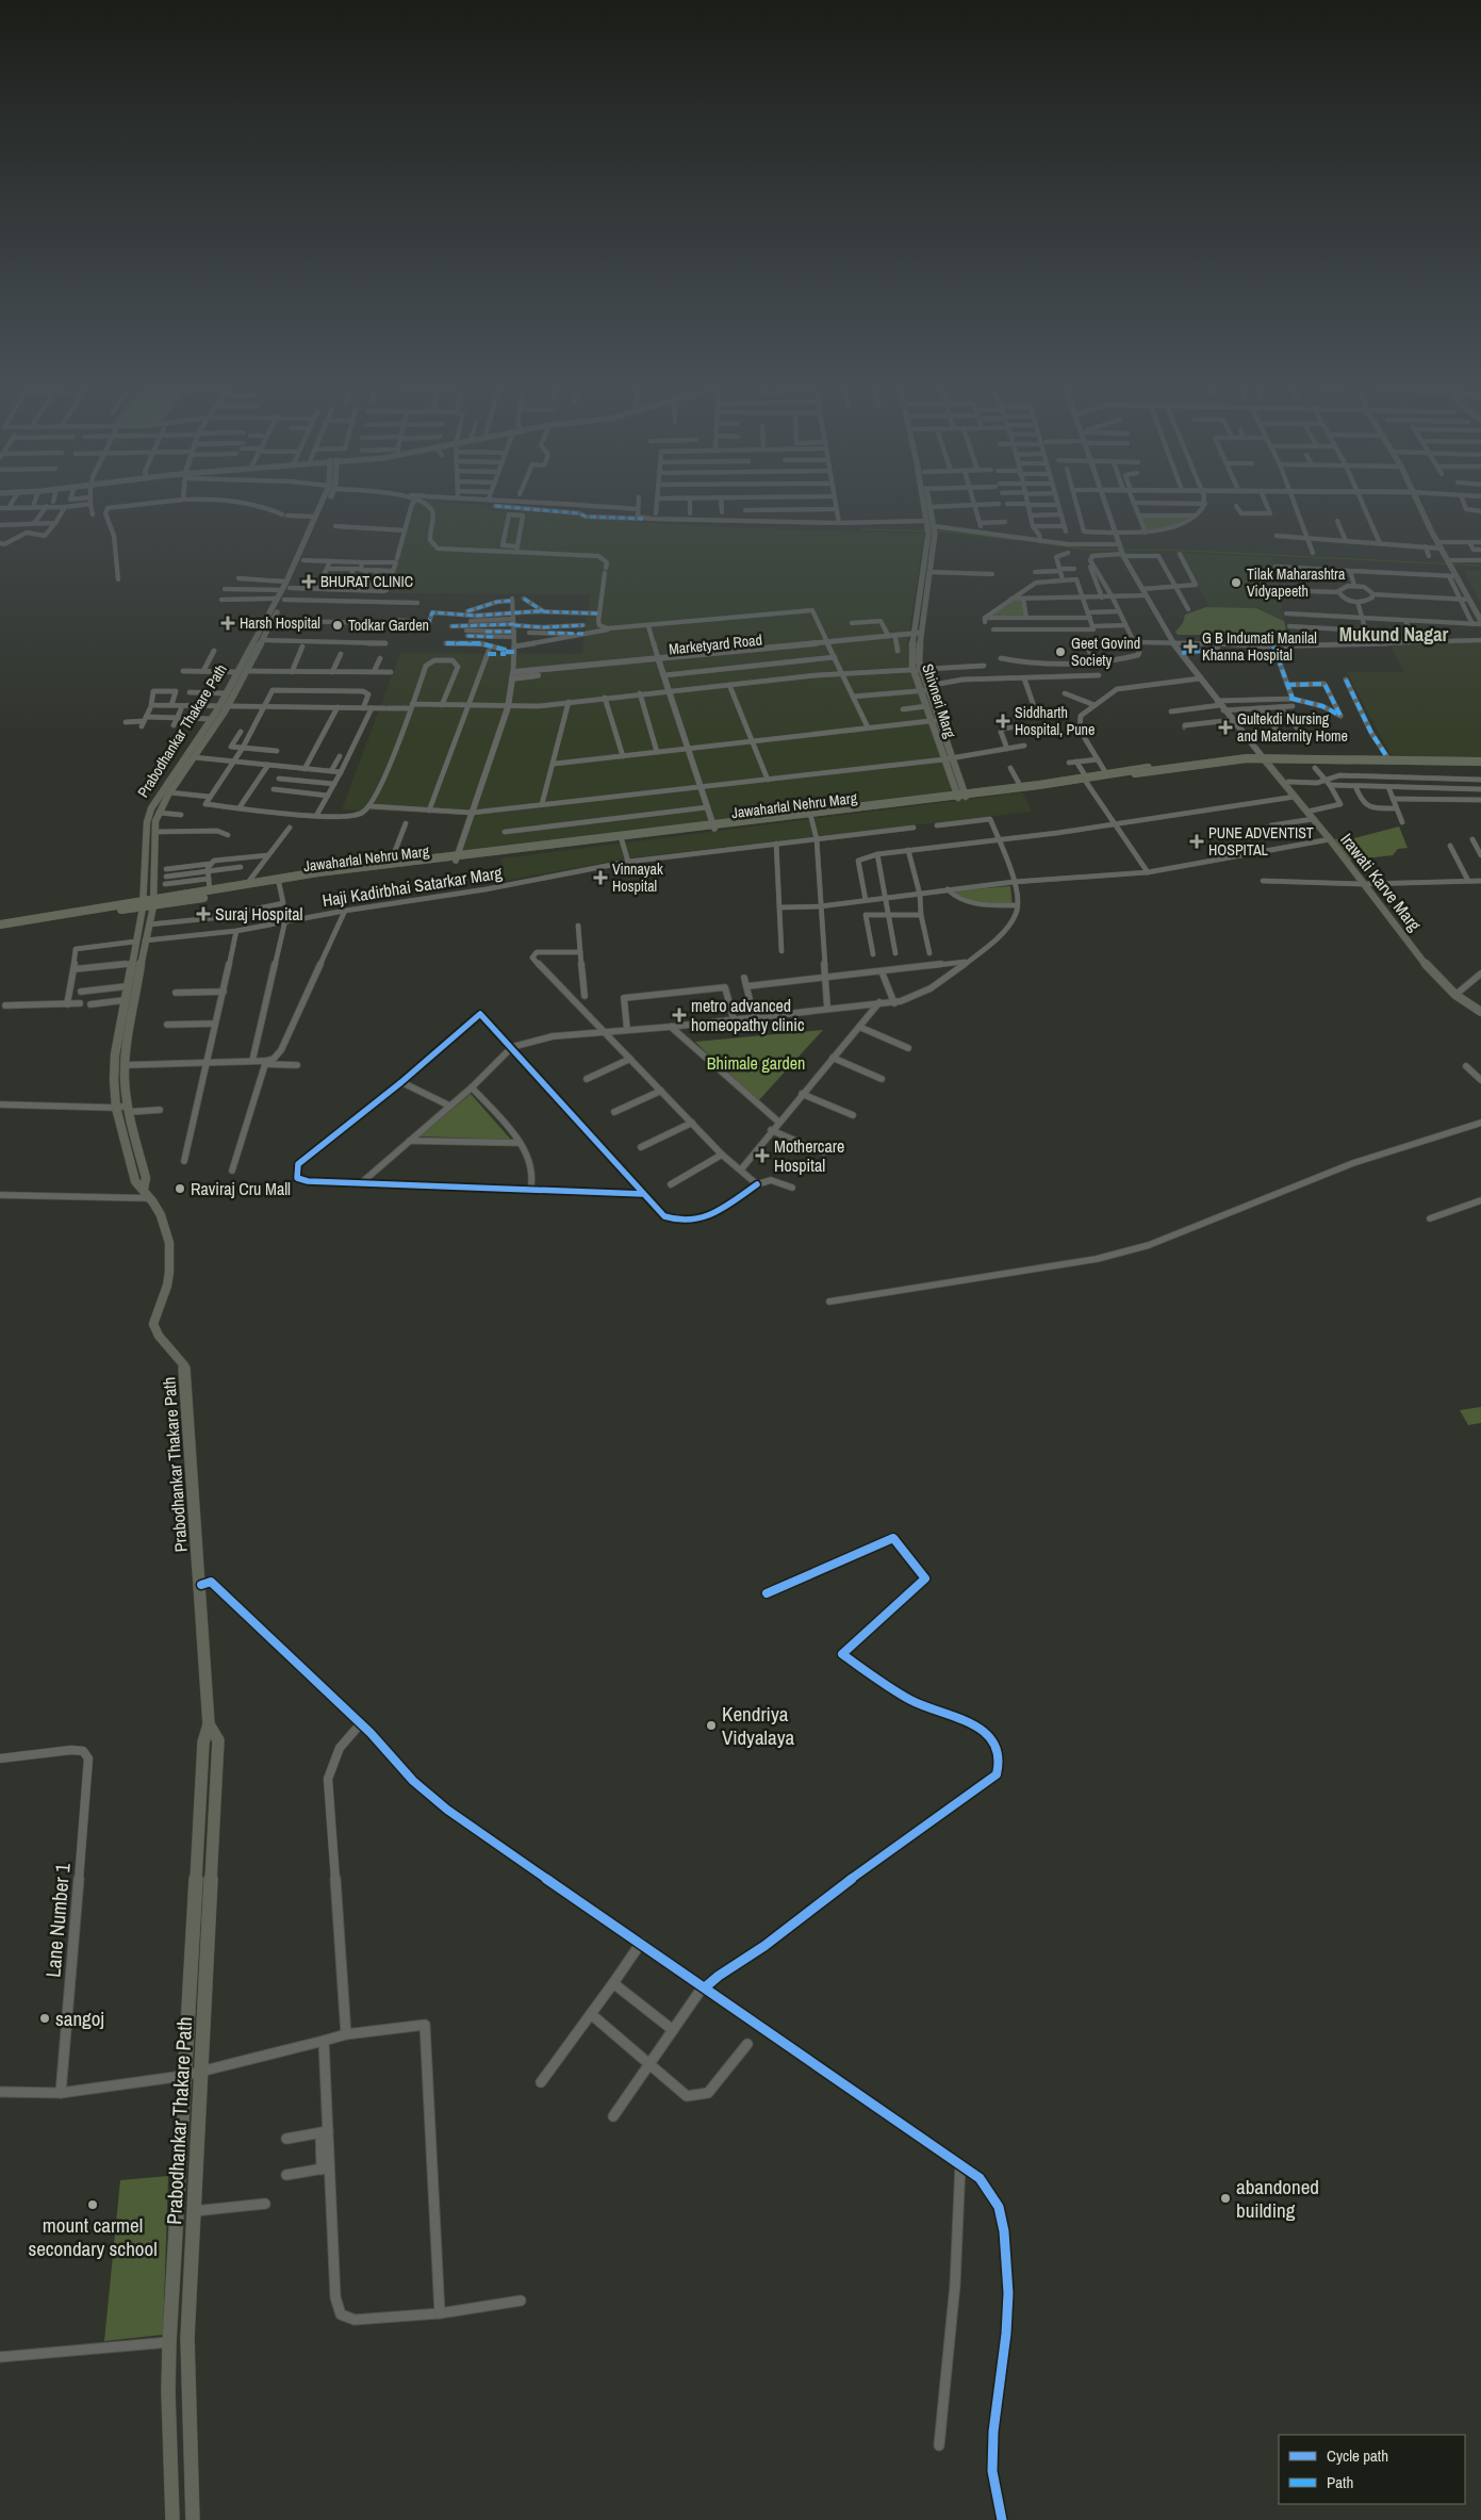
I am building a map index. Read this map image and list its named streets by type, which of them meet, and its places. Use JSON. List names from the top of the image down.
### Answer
{
  "streets": {
    "main road": [
      "Shivneri Marg",
      "Prabodhankar Thakare Path",
      "Jawaharlal Nehru Marg",
      "Irawati Karve Marg"
    ],
    "street": ["Marketyard Road", "Haji Kadirbhai Satarkar Marg", "Lane Number 1"]
  },
  "crossings": [
    ["Marketyard Road", "Shivneri Marg"],
    ["Shivneri Marg", "Jawaharlal Nehru Marg"],
    ["Prabodhankar Thakare Path", "Jawaharlal Nehru Marg"],
    ["Prabodhankar Thakare Path", "Haji Kadirbhai Satarkar Marg"],
    ["Jawaharlal Nehru Marg", "Irawati Karve Marg"]
  ],
  "districts": ["Mukund Nagar"],
  "parks": ["Bhimale garden"],
  "places": {
    "health": [
      "BHURAT CLINIC",
      "Harsh Hospital",
      "G B Indumati Manilal Khanna Hospital",
      "Siddharth Hospital, Pune",
      "Gultekdi Nursing and Maternity Home",
      "PUNE ADVENTIST HOSPITAL",
      "Vinnayak Hospital",
      "Suraj Hospital",
      "metro advanced homeopathy clinic",
      "Mothercare Hospital"
    ],
    "other": [
      "Tilak Maharashtra Vidyapeeth",
      "Todkar Garden",
      "Geet Govind Society",
      "Raviraj Cru Mall",
      "Kendriya Vidyalaya",
      "sangoj",
      "abandoned building",
      "mount carmel secondary school"
    ]
  },
  "legend": ["Cycle path", "Path"]
}
